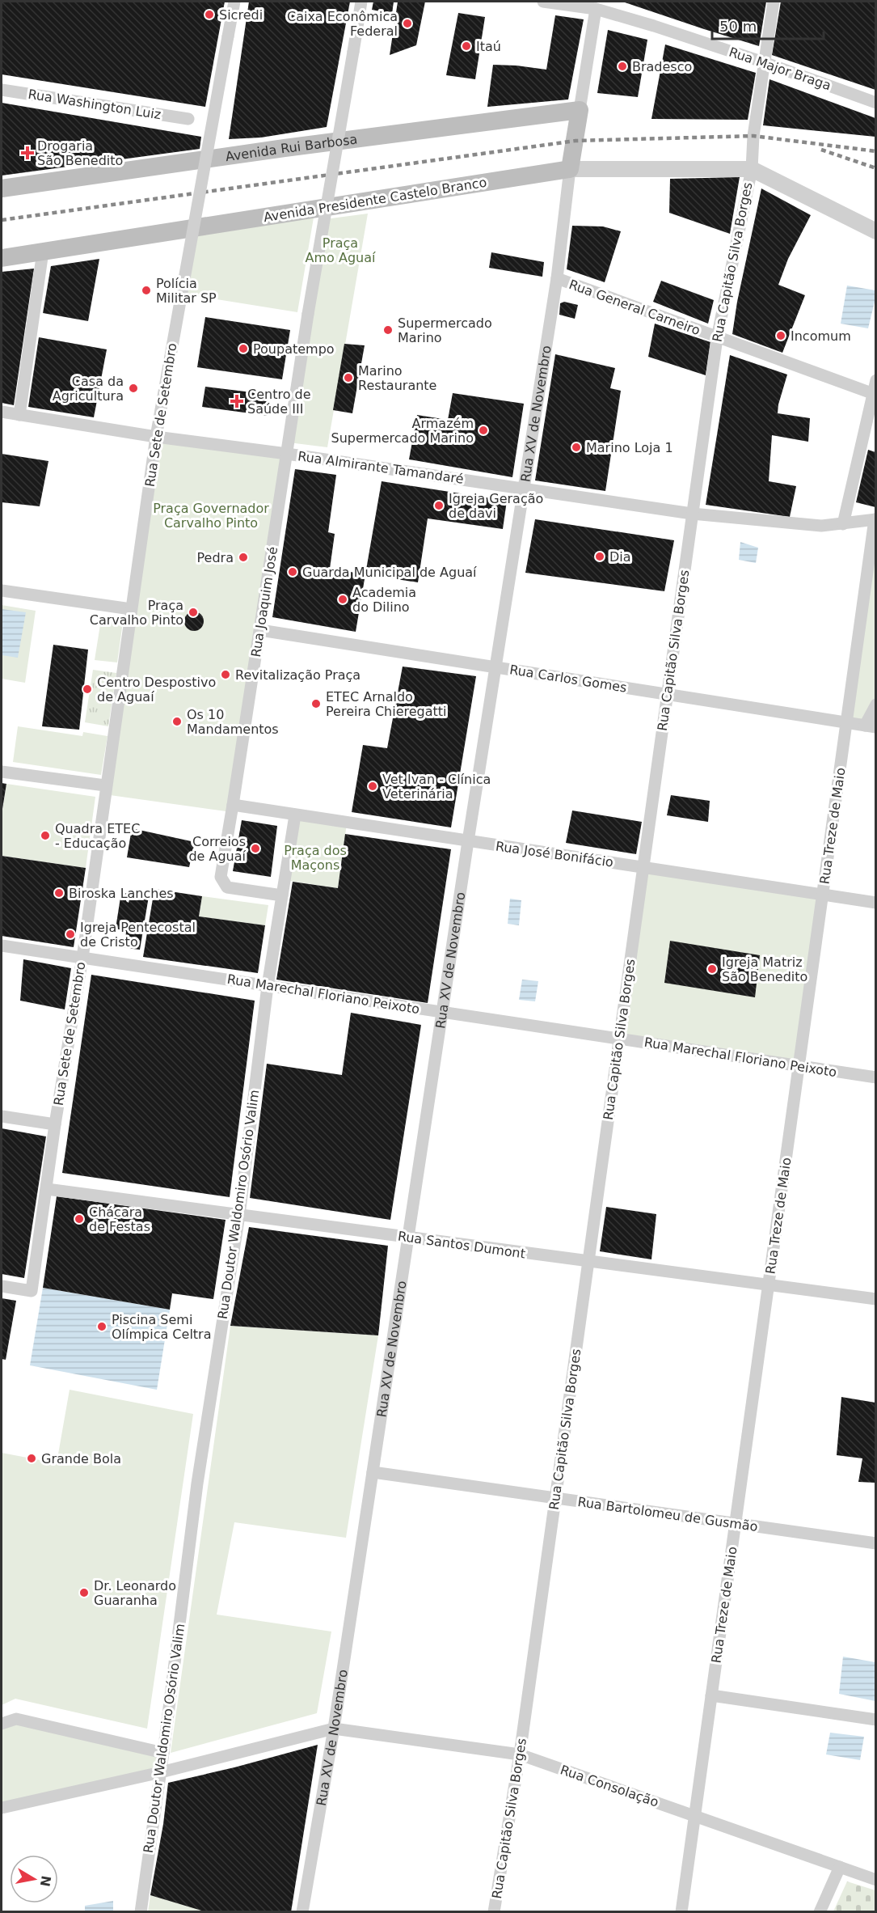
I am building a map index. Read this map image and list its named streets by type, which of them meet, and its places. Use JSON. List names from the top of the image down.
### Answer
{
  "streets": {
    "main road": ["Avenida Rui Barbosa", "Avenida Presidente Castelo Branco", "Rua XV de Novembro"],
    "street": [
      "Rua Major Braga",
      "Rua Washington Luiz",
      "Rua Capitão Silva Borges",
      "Rua General Carneiro",
      "Rua Sete de Setembro",
      "Rua Almirante Tamandaré",
      "Rua Joaquim José",
      "Rua Carlos Gomes",
      "Rua Treze de Maio",
      "Rua José Bonifácio",
      "Rua Marechal Floriano Peixoto",
      "Rua Doutor Waldomiro Osório Valim",
      "Rua Santos Dumont",
      "Rua Bartolomeu de Gusmão",
      "Rua Consolação"
    ]
  },
  "crossings": [
    ["Rua Major Braga", "Rua Capitão Silva Borges"],
    ["Rua Major Braga", "Rua XV de Novembro"],
    ["Avenida Rui Barbosa", "Rua XV de Novembro"],
    ["Avenida Presidente Castelo Branco", "Rua Capitão Silva Borges"],
    ["Avenida Presidente Castelo Branco", "Rua XV de Novembro"],
    ["Rua Capitão Silva Borges", "Rua General Carneiro"],
    ["Rua Capitão Silva Borges", "Rua Almirante Tamandaré"],
    ["Rua Capitão Silva Borges", "Rua Carlos Gomes"],
    ["Rua Capitão Silva Borges", "Rua José Bonifácio"],
    ["Rua Capitão Silva Borges", "Rua Marechal Floriano Peixoto"],
    ["Rua Capitão Silva Borges", "Rua Santos Dumont"],
    ["Rua Capitão Silva Borges", "Rua Bartolomeu de Gusmão"],
    ["Rua Capitão Silva Borges", "Rua Consolação"],
    ["Rua General Carneiro", "Rua XV de Novembro"],
    ["Rua XV de Novembro", "Rua Almirante Tamandaré"],
    ["Rua XV de Novembro", "Rua Carlos Gomes"],
    ["Rua XV de Novembro", "Rua José Bonifácio"],
    ["Rua XV de Novembro", "Rua Marechal Floriano Peixoto"],
    ["Rua XV de Novembro", "Rua Santos Dumont"],
    ["Rua XV de Novembro", "Rua Bartolomeu de Gusmão"],
    ["Rua XV de Novembro", "Rua Consolação"],
    ["Rua Sete de Setembro", "Rua Almirante Tamandaré"],
    ["Rua Sete de Setembro", "Rua Marechal Floriano Peixoto"],
    ["Rua Sete de Setembro", "Rua Santos Dumont"],
    ["Rua Almirante Tamandaré", "Rua Joaquim José"],
    ["Rua Almirante Tamandaré", "Rua Treze de Maio"],
    ["Rua Joaquim José", "Rua Carlos Gomes"],
    ["Rua Joaquim José", "Rua José Bonifácio"],
    ["Rua Joaquim José", "Rua Doutor Waldomiro Osório Valim"],
    ["Rua Carlos Gomes", "Rua Treze de Maio"],
    ["Rua Treze de Maio", "Rua José Bonifácio"],
    ["Rua Treze de Maio", "Rua Marechal Floriano Peixoto"],
    ["Rua Treze de Maio", "Rua Santos Dumont"],
    ["Rua Treze de Maio", "Rua Bartolomeu de Gusmão"],
    ["Rua Treze de Maio", "Rua Consolação"],
    ["Rua José Bonifácio", "Rua Doutor Waldomiro Osório Valim"],
    ["Rua Marechal Floriano Peixoto", "Rua Doutor Waldomiro Osório Valim"],
    ["Rua Doutor Waldomiro Osório Valim", "Rua Santos Dumont"]
  ],
  "parks": ["Praça Amo Aguaí", "Praça Governador Carvalho Pinto", "Praça dos Maçons"],
  "places": {
    "other": [
      "Sicredi",
      "Caixa Econômica Federal",
      "Itaú",
      "Bradesco",
      "Polícia Militar SP",
      "Supermercado Marino",
      "Incomum",
      "Poupatempo",
      "Marino Restaurante",
      "Casa da Agricultura",
      "Armazém Supermercado Marino",
      "Marino Loja 1",
      "Igreja Geração de davi",
      "Dia",
      "Pedra",
      "Guarda Municipal de Aguaí",
      "Academia do Dilino",
      "Praça Carvalho Pinto",
      "Revitalização Praça",
      "Centro Despostivo de Aguaí",
      "ETEC Arnaldo Pereira Chieregatti",
      "Os 10 Mandamentos",
      "Vet Ivan - Clínica Veterinária",
      "Quadra ETEC - Educação",
      "Correios de Aguaí",
      "Biroska Lanches",
      "Igreja Pentecostal de Cristo",
      "Igreja Matriz São Benedito",
      "Chácara de Festas",
      "Piscina Semi Olímpica Celtra",
      "Grande Bola",
      "Dr. Leonardo Guaranha"
    ],
    "health": ["Drogaria São Benedito", "Centro de Saúde III"]
  },
  "scale_bar": "50 m",
  "north": "right"
}
